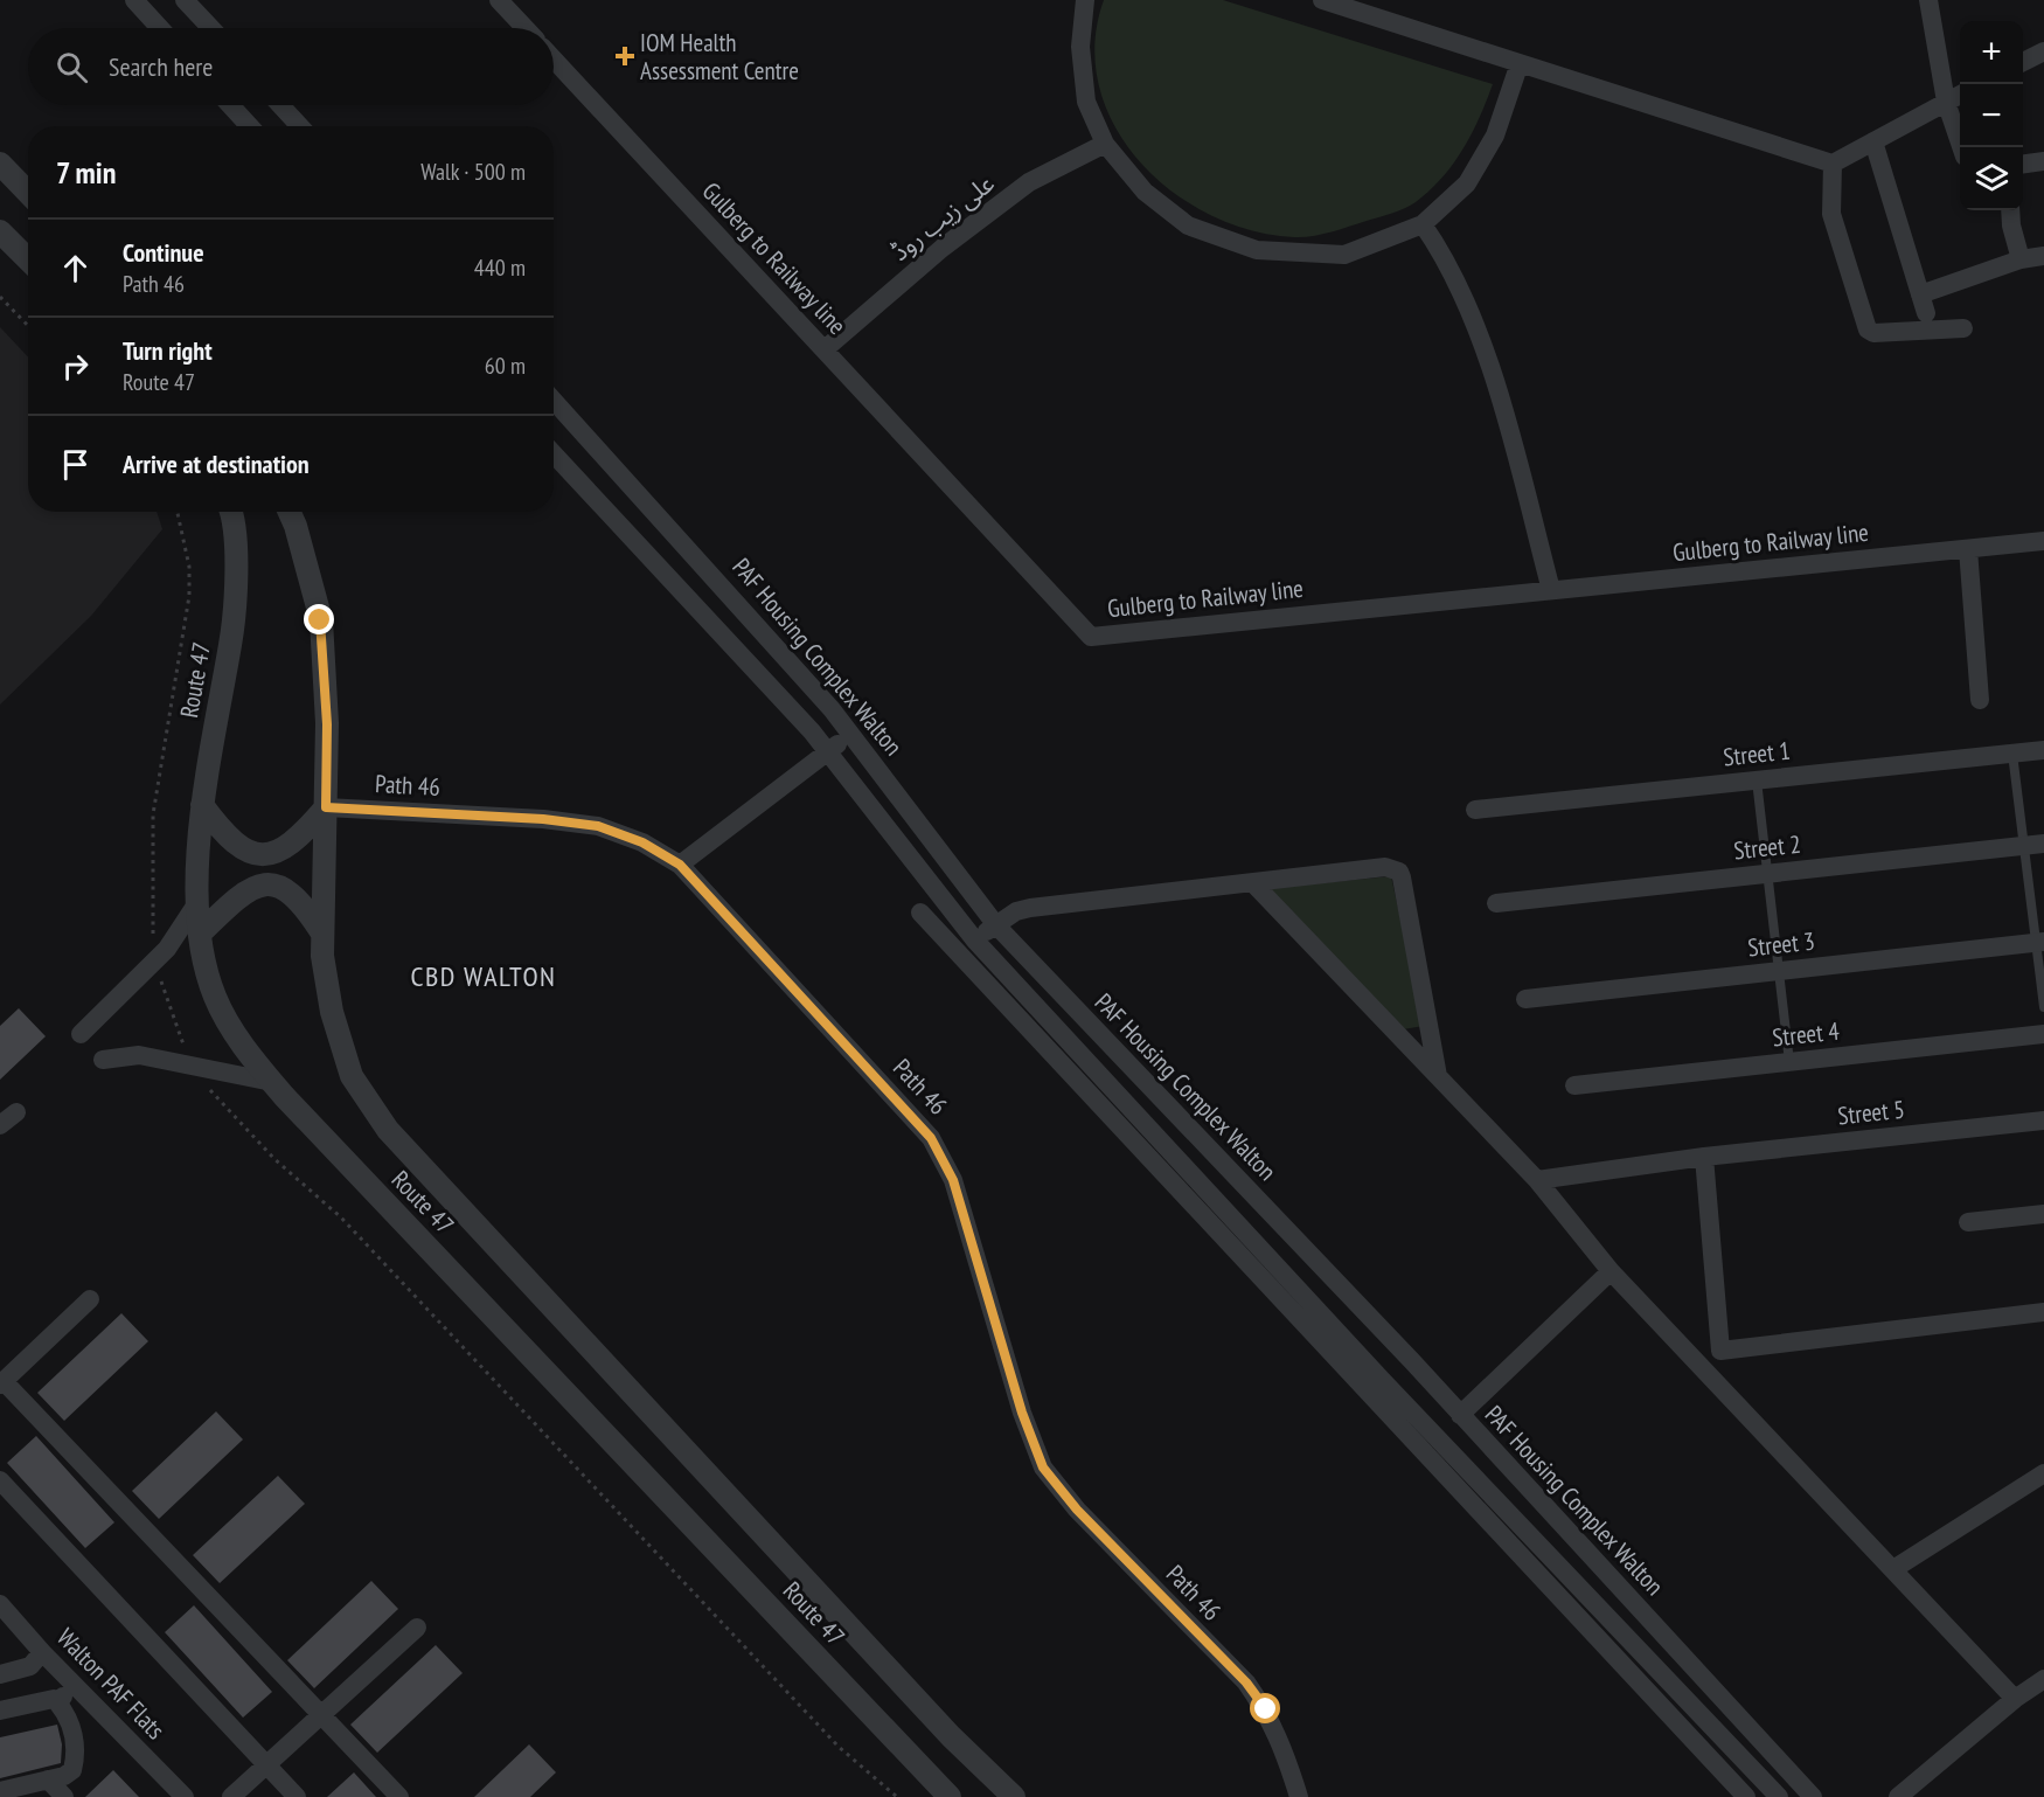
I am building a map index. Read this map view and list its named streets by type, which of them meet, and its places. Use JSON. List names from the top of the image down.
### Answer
{
  "streets": {
    "street": [
      "علی زیب روڈ",
      "Gulberg to Railway line",
      "PAF Housing Complex Walton",
      "Route 47",
      "Street 1",
      "Path 46",
      "Street 2",
      "Street 3",
      "Street 4",
      "Street 5",
      "Walton PAF Flats"
    ]
  },
  "crossings": [
    ["علی زیب روڈ", "Gulberg to Railway line"],
    ["Route 47", "Path 46"]
  ],
  "districts": ["CBD WALTON"],
  "places": {
    "health": ["IOM Health Assessment Centre"]
  },
  "page": {
    "map_buttons": ["+", "−"],
    "search": "Search here",
    "heading": ["7 min", "Walk · 500 m"],
    "list": [
      ["Continue", "Path 46", "440 m"],
      ["Turn right", "Route 47", "60 m"],
      "Arrive at destination"
    ]
  }
}
